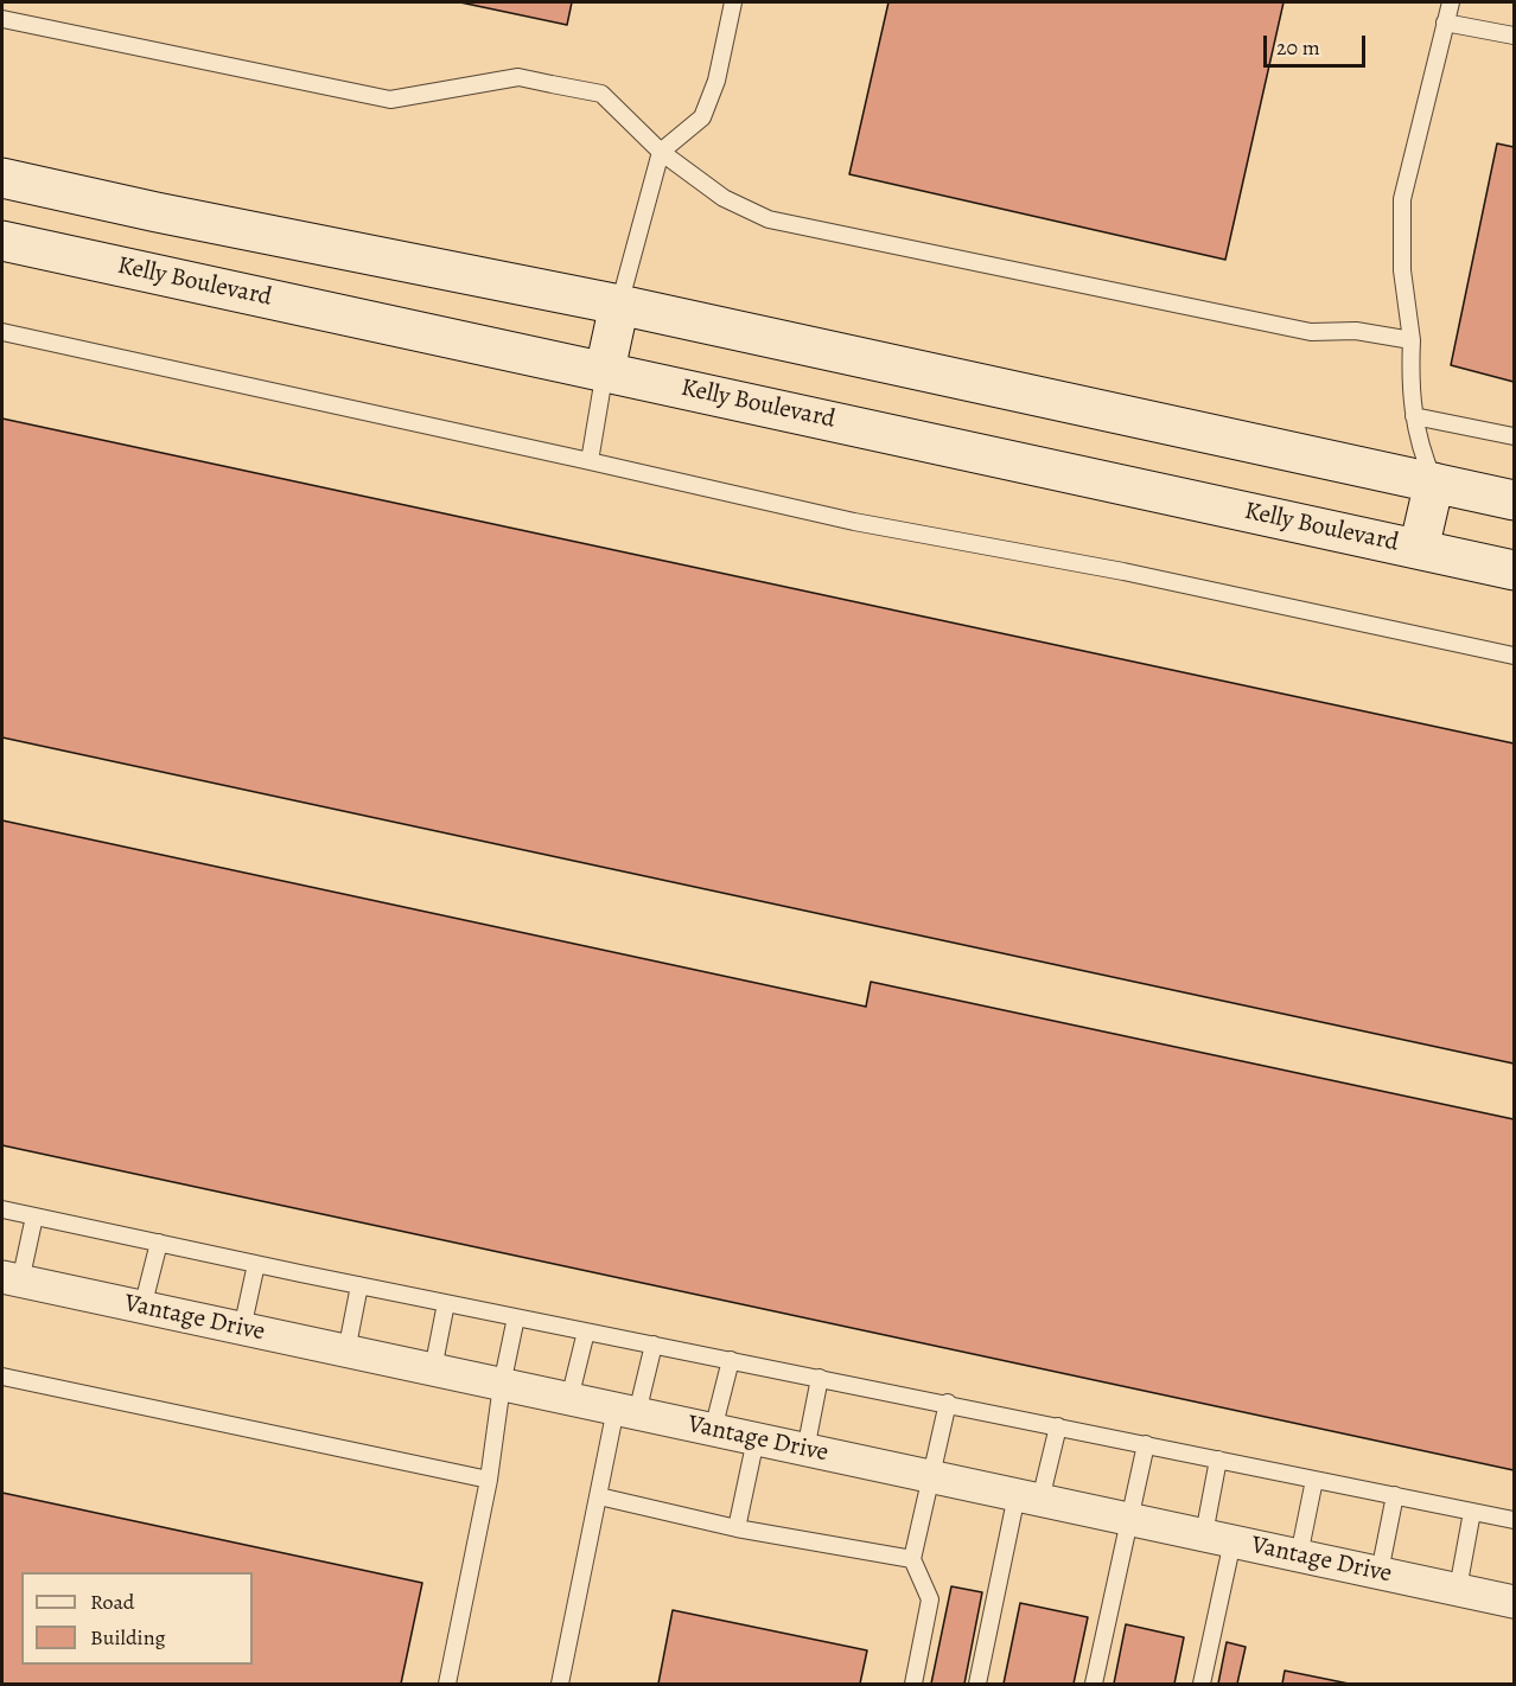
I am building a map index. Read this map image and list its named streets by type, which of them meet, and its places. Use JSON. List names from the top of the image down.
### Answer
{
  "streets": {
    "street": ["Kelly Boulevard", "Vantage Drive"]
  },
  "legend": ["Road", "Building"],
  "scale_bar": "20 m"
}
